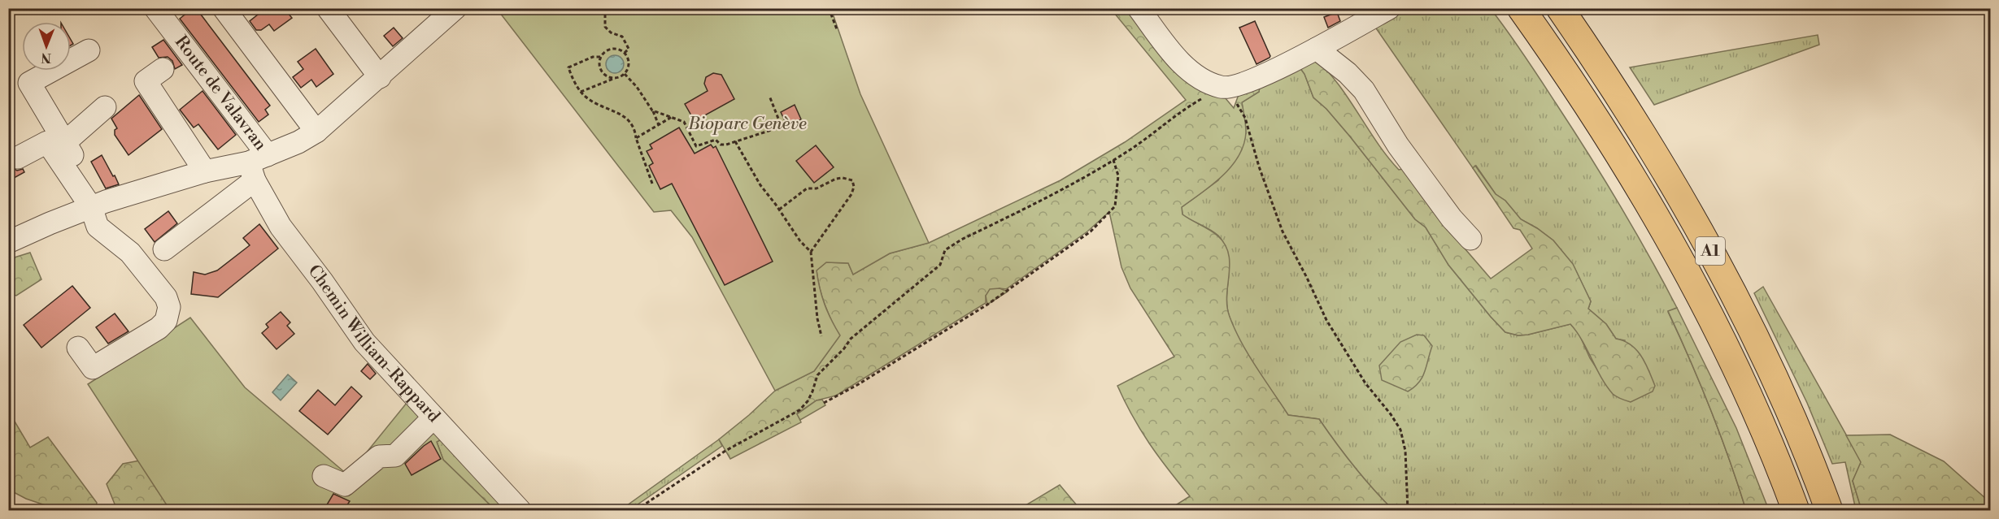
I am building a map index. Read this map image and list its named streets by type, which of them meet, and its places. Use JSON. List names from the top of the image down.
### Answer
{
  "streets": {
    "highway": ["A1"],
    "street": ["Route de Valavran", "Chemin William-Rappard"]
  },
  "crossings": [
    ["Route de Valavran", "Chemin William-Rappard"]
  ],
  "parks": ["Bioparc Genève"],
  "north": "bottom"
}
